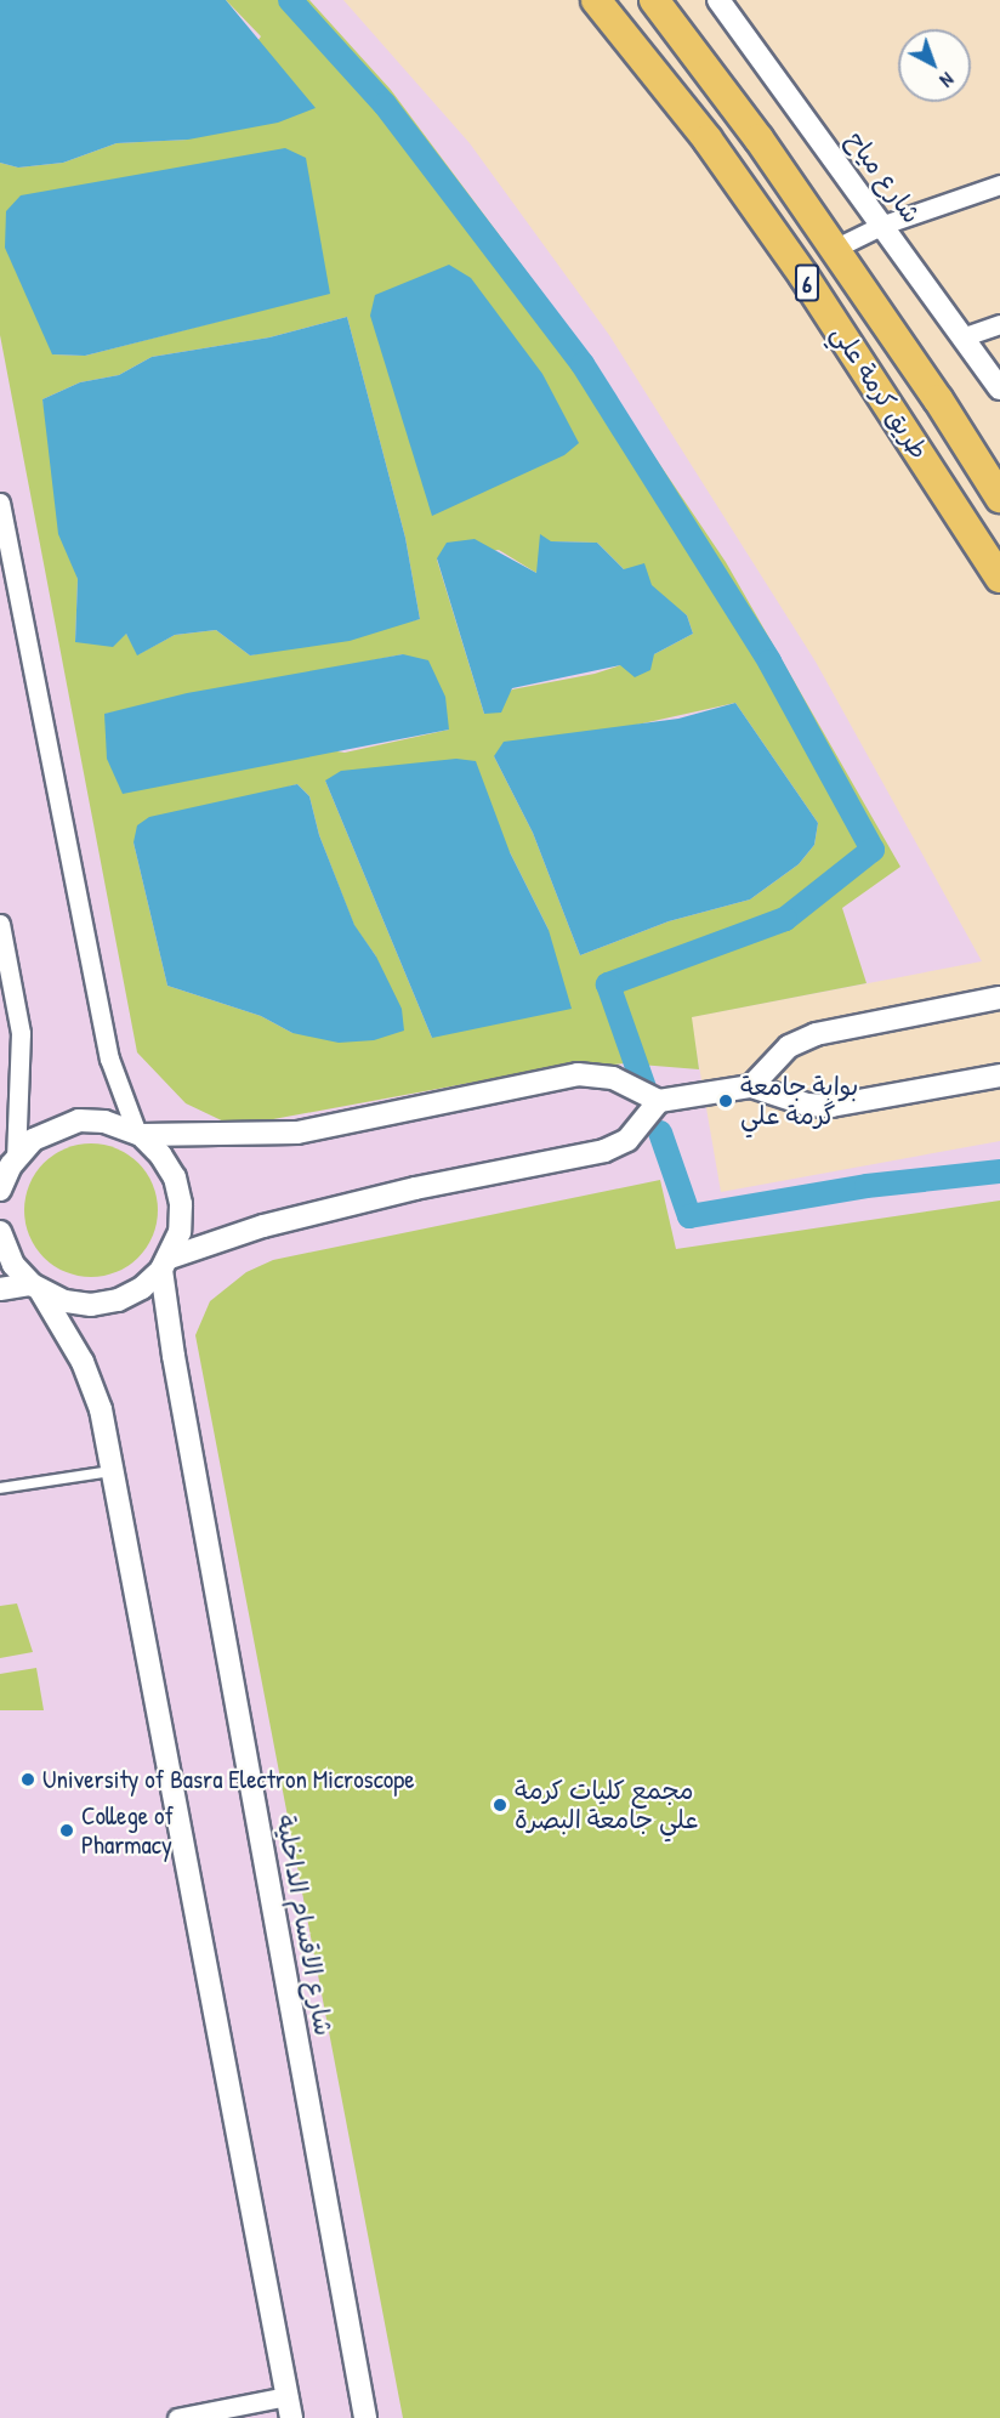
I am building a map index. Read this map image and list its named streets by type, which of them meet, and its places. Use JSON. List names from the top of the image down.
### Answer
{
  "streets": {
    "highway": ["6", "طريق كرمة علي"],
    "street": ["شارع مياح", "شارع الاقسام الداخلية"]
  },
  "places": [
    "بوابة جامعة گرمة علي",
    "University of Basra Electron Microscope",
    "مجمع كليات كرمة علي جامعة البصرة",
    "College of Pharmacy"
  ],
  "north": "bottom right"
}
